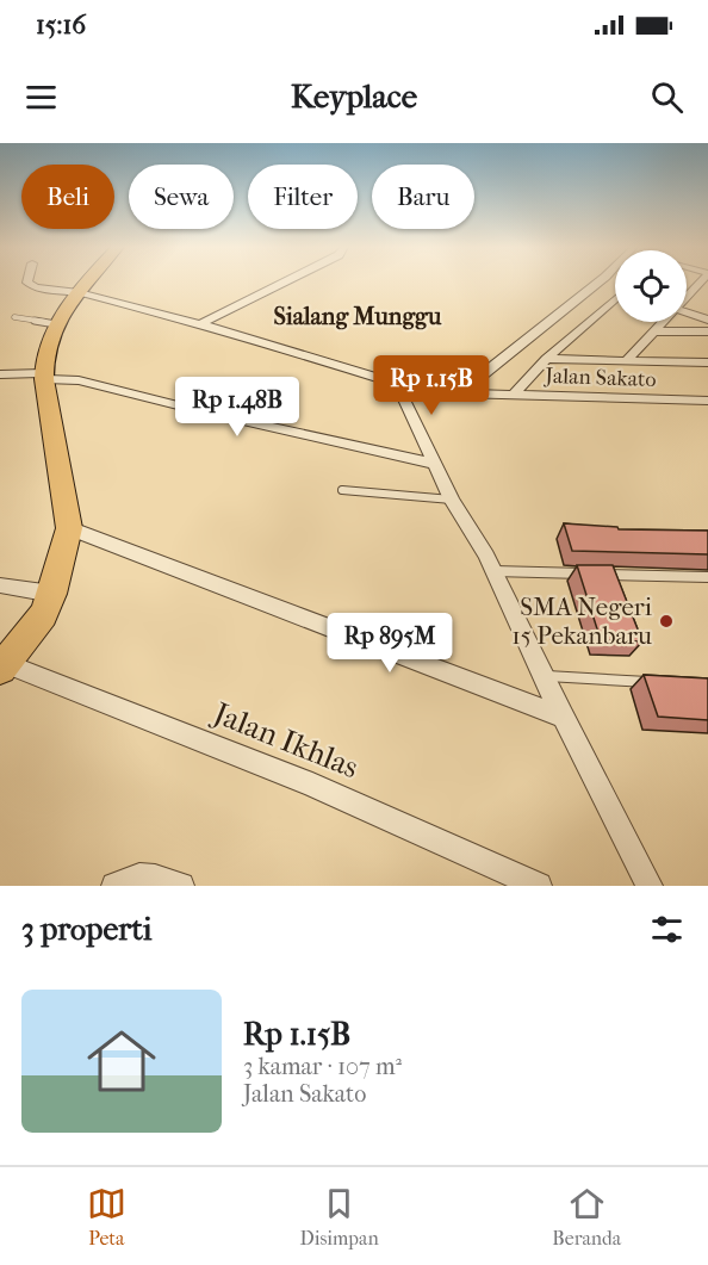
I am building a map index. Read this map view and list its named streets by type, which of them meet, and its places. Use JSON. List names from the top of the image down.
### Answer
{
  "streets": {
    "street": ["Jalan Sakato", "Jalan Ikhlas"]
  },
  "districts": ["Sialang Munggu"],
  "places": ["SMA Negeri 15 Pekanbaru"],
  "page": {
    "status": "15:16",
    "header": "Keyplace",
    "chip": [
      "Beli",
      "Sewa",
      "Filter",
      "Baru"
    ],
    "price": ["Rp 1.15B", "Rp 1.48B", "Rp 895M"],
    "heading": "3 properti",
    "list": [
      {
        "name": "Rp 1.15B",
        "note": "3 kamar · 107 m² · Jalan Sakato"
      }
    ],
    "tabs": ["Peta", "Disimpan", "Beranda"]
  }
}
